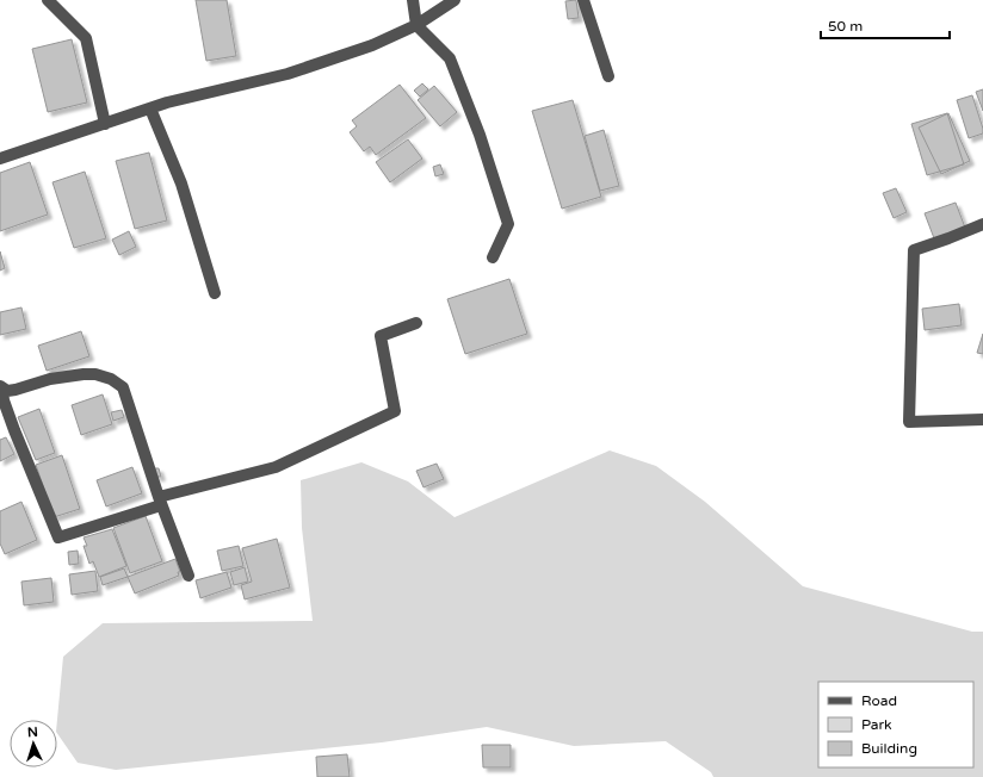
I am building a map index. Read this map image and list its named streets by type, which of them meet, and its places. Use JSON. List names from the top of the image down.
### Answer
{
  "legend": ["Road", "Park", "Building"],
  "scale_bar": "50 m",
  "north": "top"
}
